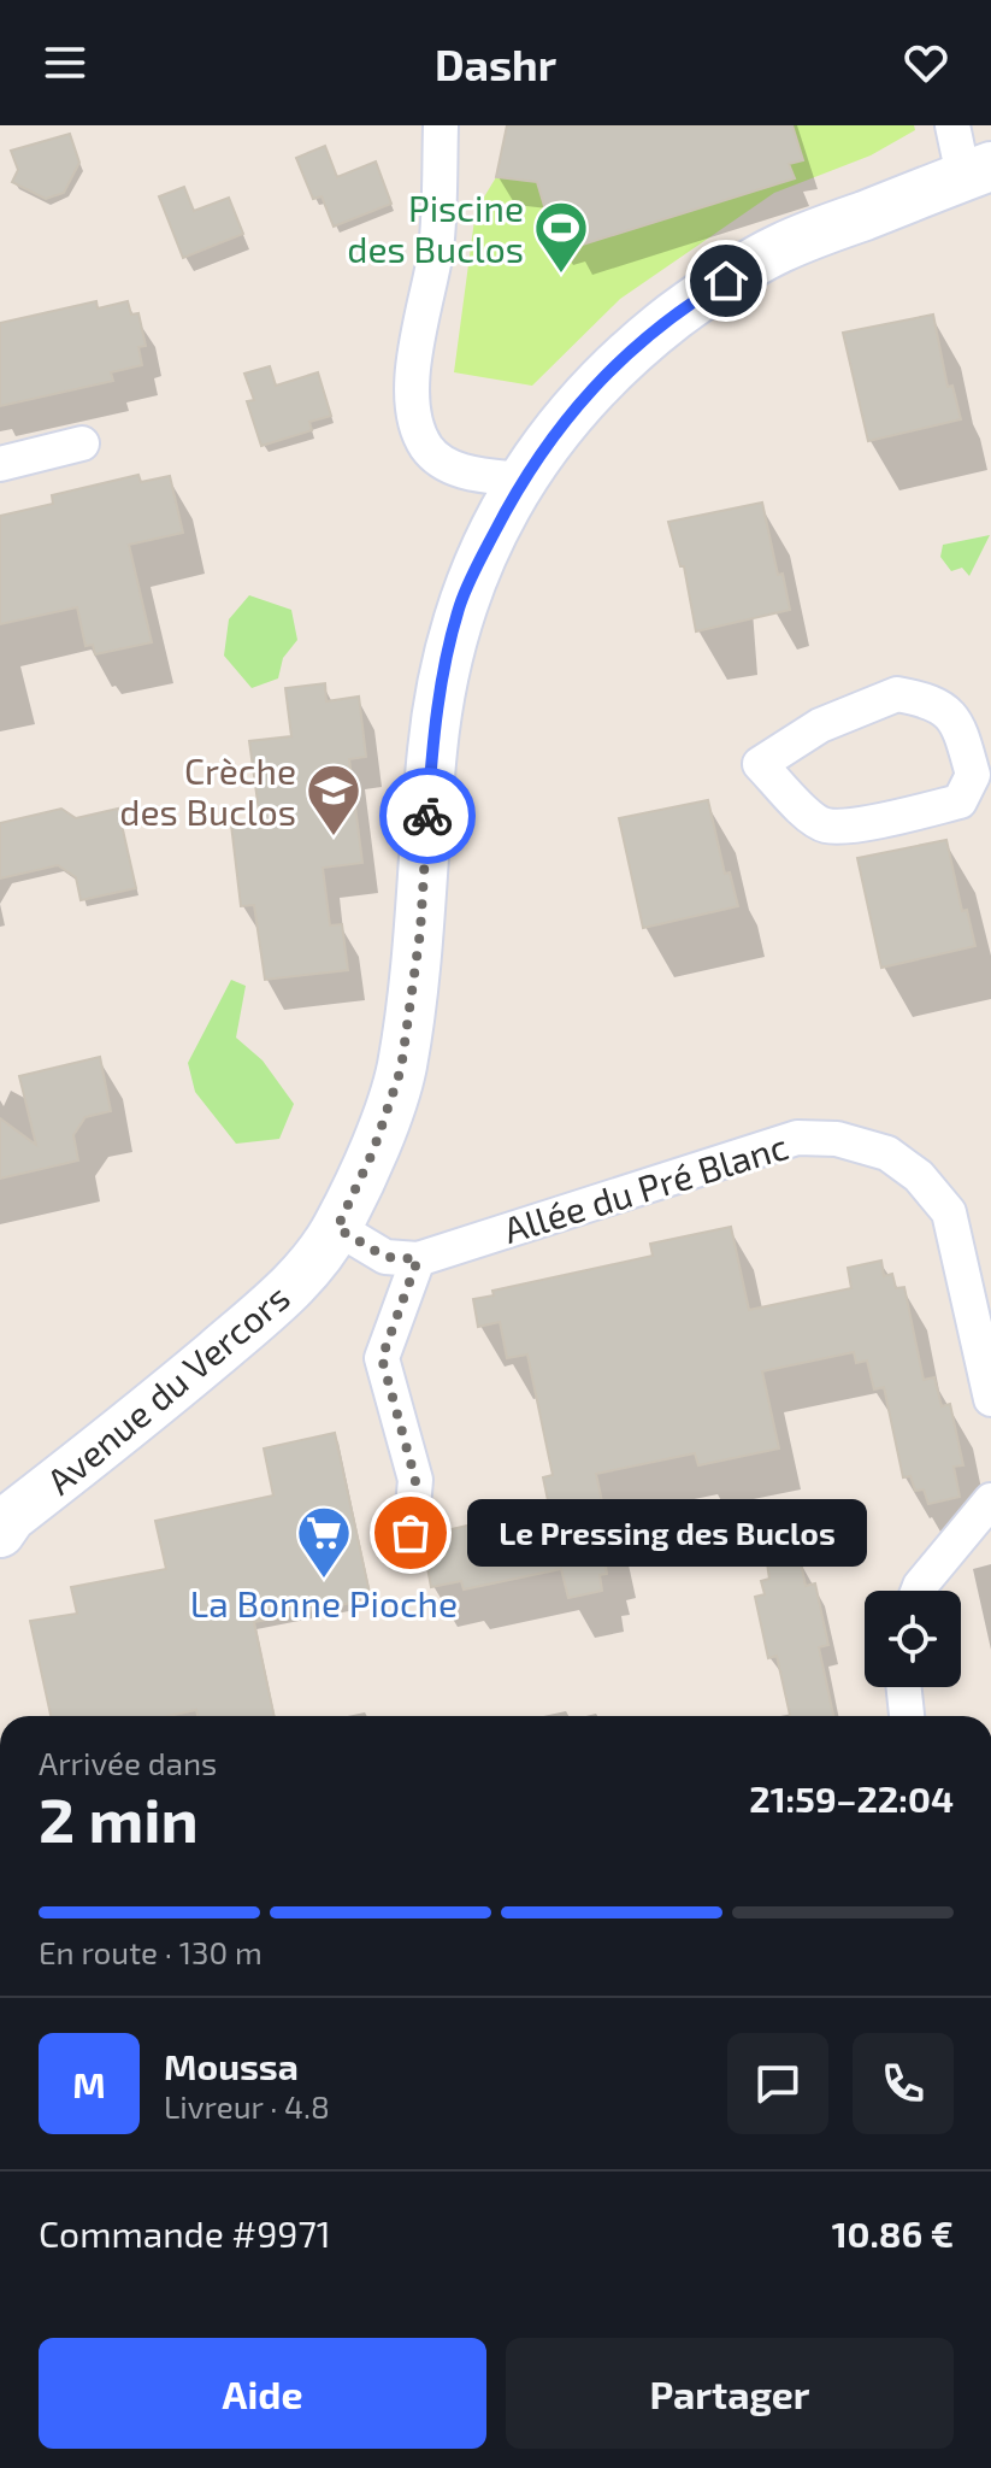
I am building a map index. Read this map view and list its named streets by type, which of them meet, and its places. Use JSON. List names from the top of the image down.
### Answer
{
  "streets": {
    "street": ["Allée du Pré Blanc", "Avenue du Vercors"]
  },
  "places": {
    "sports": ["Piscine des Buclos"],
    "school or university": ["Crèche des Buclos"],
    "other": ["Le Pressing des Buclos"],
    "supermarket": ["La Bonne Pioche"]
  },
  "page": {
    "header": "Dashr",
    "bubble": "Le Pressing des Buclos",
    "heading": ["2 min", "Arrivée dans", "21:59–22:04"],
    "panel": [
      "Moussa",
      "Livreur · 4.8",
      "Commande #9971",
      "10.86 €"
    ],
    "bar": "En route · 130 m",
    "round": "M",
    "buttons": ["Aide", "Partager"]
  }
}
